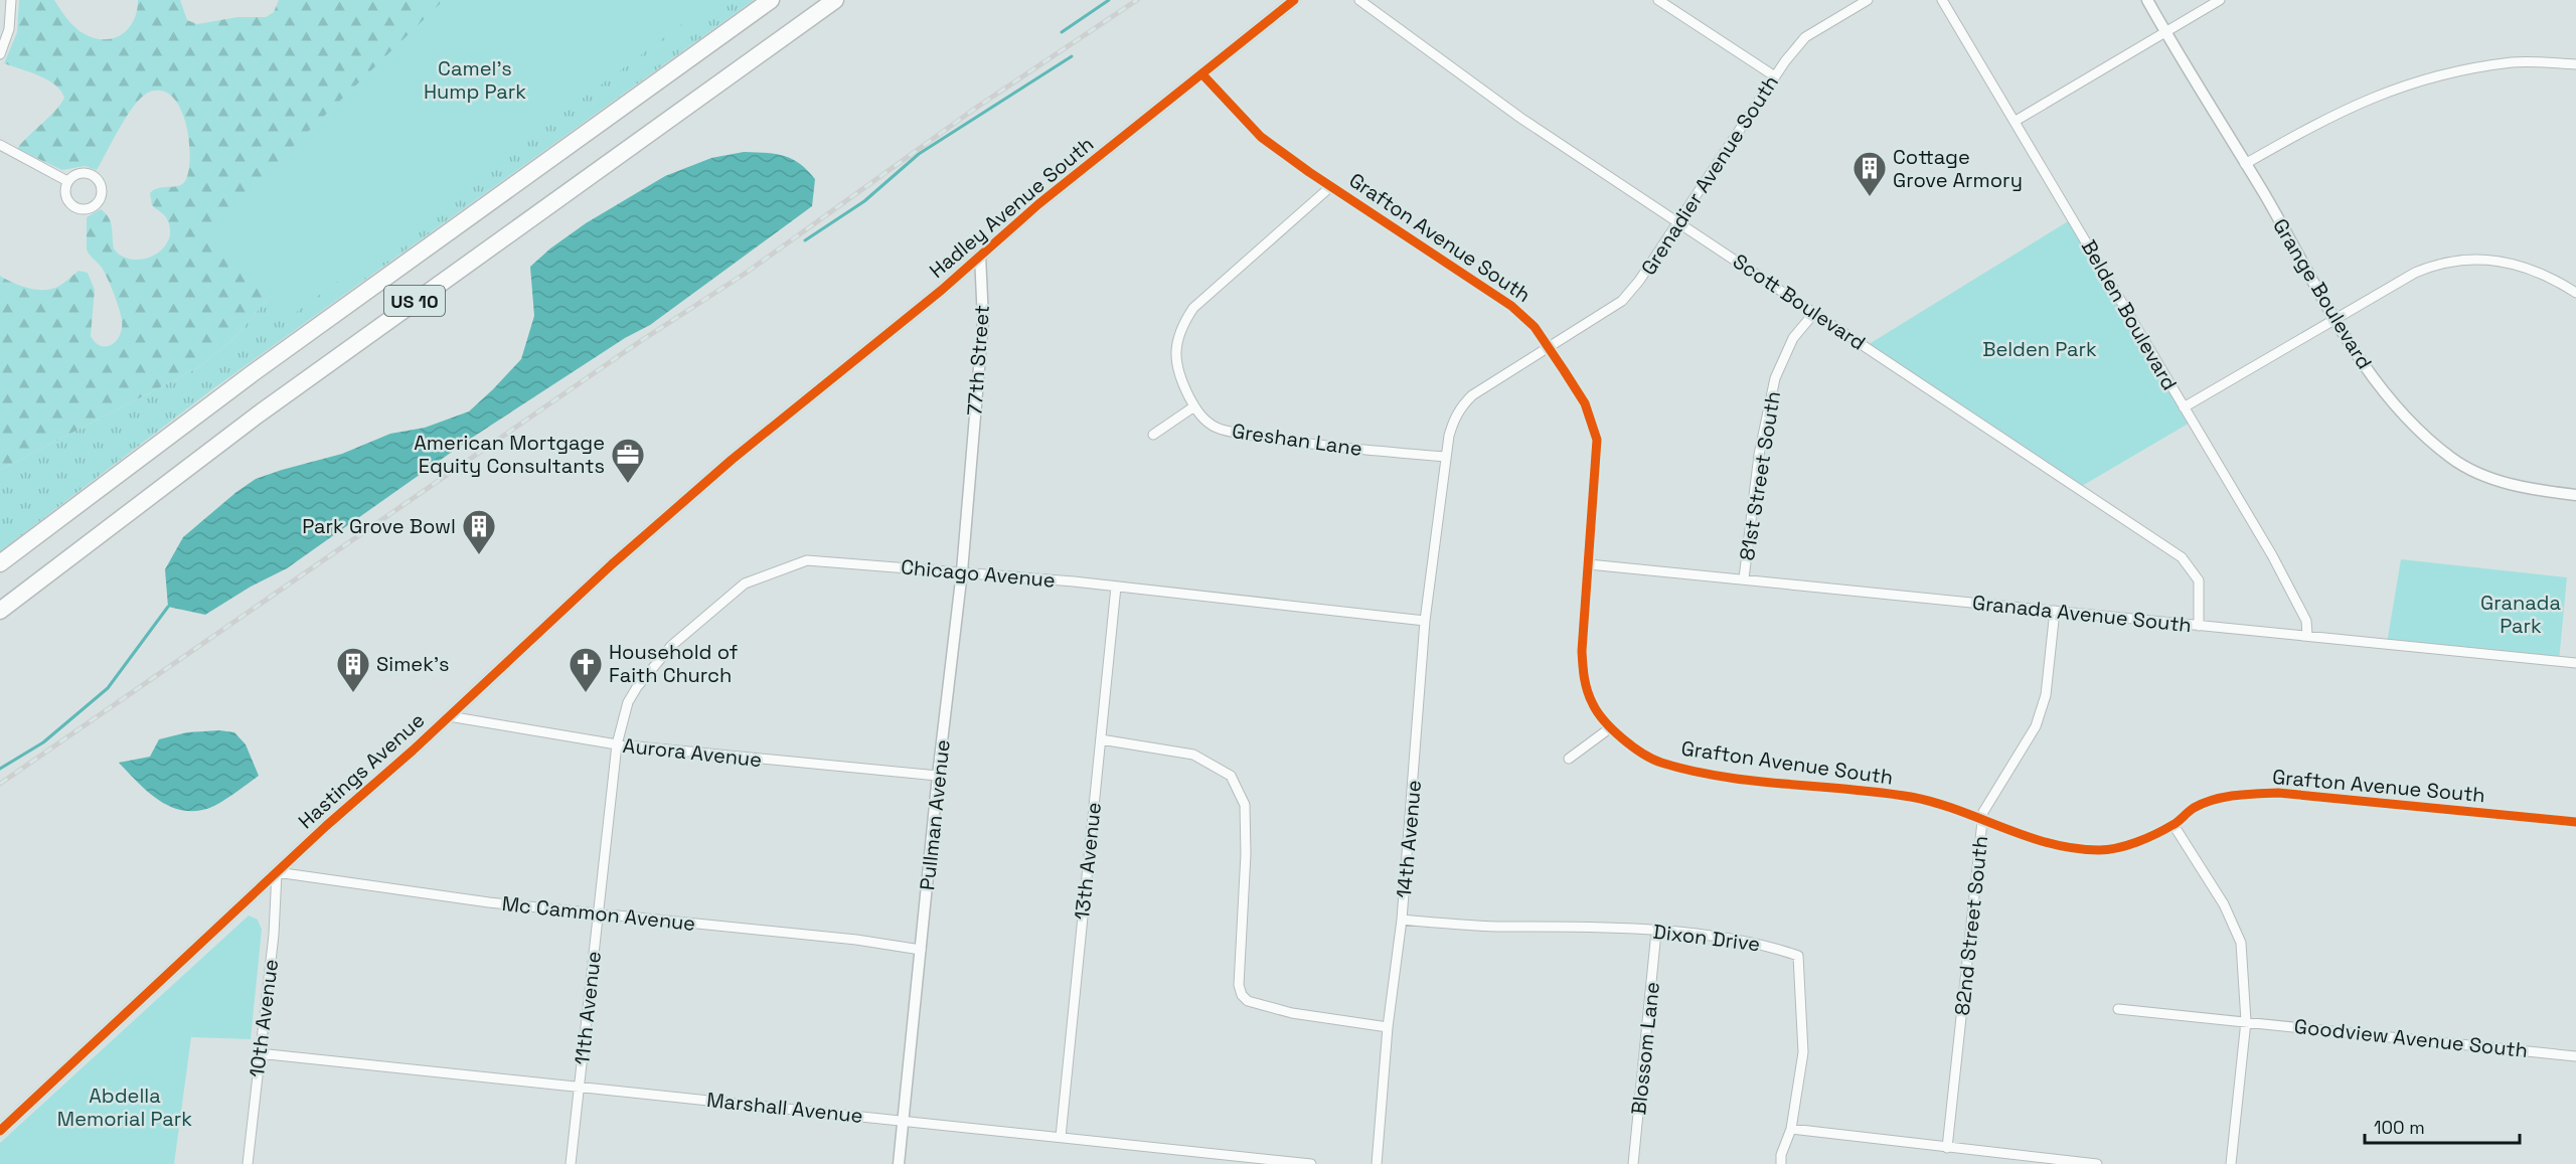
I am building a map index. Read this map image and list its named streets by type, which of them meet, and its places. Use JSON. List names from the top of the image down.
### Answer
{
  "streets": {
    "highway": ["US 10"],
    "street": [
      "Grenadier Avenue South",
      "Hadley Avenue South",
      "Grafton Avenue South",
      "Grange Boulevard",
      "Scott Boulevard",
      "Belden Boulevard",
      "77th Street",
      "Greshan Lane",
      "81st Street South",
      "Chicago Avenue",
      "Granada Avenue South",
      "Aurora Avenue",
      "Hastings Avenue",
      "Pullman Avenue",
      "14th Avenue",
      "13th Avenue",
      "Mc Cammon Avenue",
      "82nd Street South",
      "Dixon Drive",
      "11th Avenue",
      "10th Avenue",
      "Goodview Avenue South",
      "Blossom Lane",
      "Marshall Avenue"
    ]
  },
  "crossings": [
    ["Grenadier Avenue South", "Grafton Avenue South"],
    ["Grenadier Avenue South", "Scott Boulevard"],
    ["Grenadier Avenue South", "Greshan Lane"],
    ["Grenadier Avenue South", "14th Avenue"],
    ["Hadley Avenue South", "Grafton Avenue South"],
    ["Hadley Avenue South", "77th Street"],
    ["Hadley Avenue South", "Hastings Avenue"],
    ["Grafton Avenue South", "Greshan Lane"],
    ["Grafton Avenue South", "Granada Avenue South"],
    ["Grafton Avenue South", "82nd Street South"],
    ["Scott Boulevard", "81st Street South"],
    ["Scott Boulevard", "Granada Avenue South"],
    ["Belden Boulevard", "Granada Avenue South"],
    ["77th Street", "Pullman Avenue"],
    ["Greshan Lane", "14th Avenue"],
    ["81st Street South", "Granada Avenue South"],
    ["Chicago Avenue", "Aurora Avenue"],
    ["Chicago Avenue", "Pullman Avenue"],
    ["Chicago Avenue", "14th Avenue"],
    ["Chicago Avenue", "13th Avenue"],
    ["Chicago Avenue", "11th Avenue"],
    ["Granada Avenue South", "82nd Street South"],
    ["Aurora Avenue", "Hastings Avenue"],
    ["Aurora Avenue", "Pullman Avenue"],
    ["Aurora Avenue", "11th Avenue"],
    ["Hastings Avenue", "Mc Cammon Avenue"],
    ["Hastings Avenue", "10th Avenue"],
    ["Pullman Avenue", "Mc Cammon Avenue"],
    ["Pullman Avenue", "Marshall Avenue"],
    ["14th Avenue", "Dixon Drive"],
    ["13th Avenue", "Marshall Avenue"],
    ["Mc Cammon Avenue", "11th Avenue"],
    ["Mc Cammon Avenue", "10th Avenue"],
    ["Dixon Drive", "Blossom Lane"],
    ["11th Avenue", "Marshall Avenue"],
    ["10th Avenue", "Marshall Avenue"]
  ],
  "parks": [
    "Camel's Hump Park",
    "Belden Park",
    "Granada Park",
    "Abdella Memorial Park"
  ],
  "places": {
    "building": ["Cottage Grove Armory", "Park Grove Bowl", "Simek's"],
    "office": ["American Mortgage Equity Consultants"],
    "church": ["Household of Faith Church"]
  },
  "scale_bar": "100 m"
}
